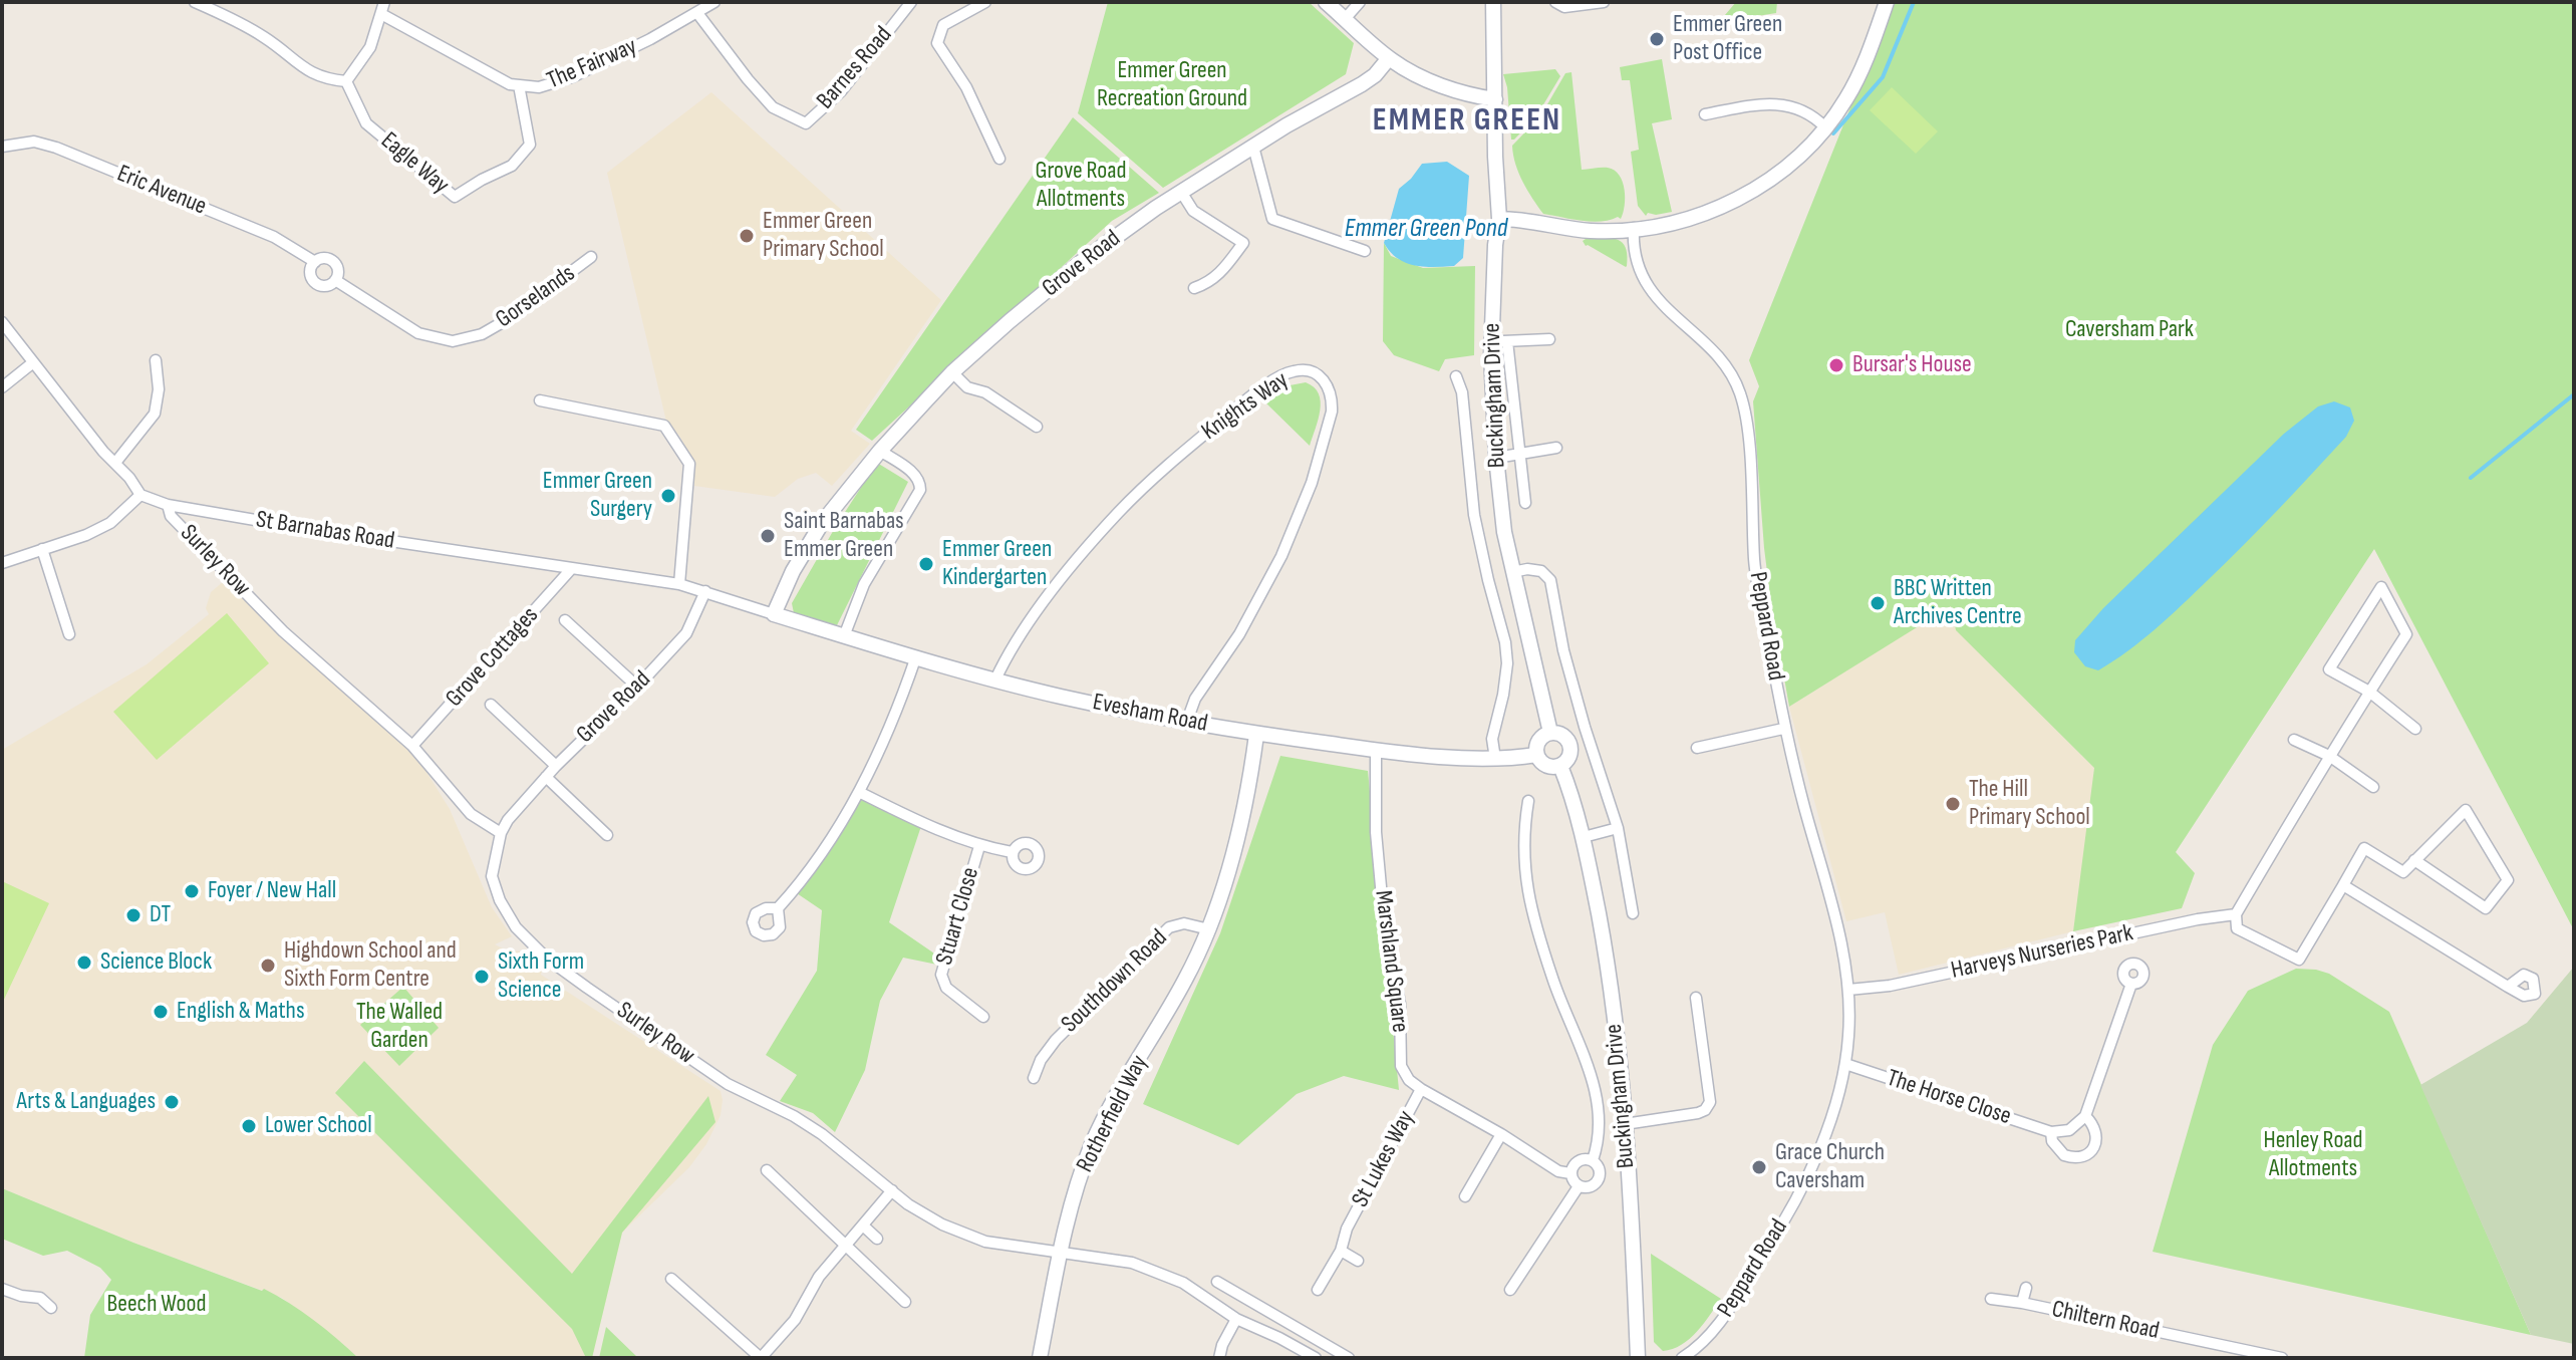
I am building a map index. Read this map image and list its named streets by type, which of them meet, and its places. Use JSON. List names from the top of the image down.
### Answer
{
  "streets": {
    "street": [
      "The Fairway",
      "Barnes Road",
      "Eagle Way",
      "Eric Avenue",
      "Grove Road",
      "Gorselands",
      "Buckingham Drive",
      "Knights Way",
      "St Barnabas Road",
      "Surley Row",
      "Peppard Road",
      "Grove Cottages",
      "Evesham Road",
      "Stuart Close",
      "Harveys Nurseries Park",
      "Marshland Square",
      "Southdown Road",
      "The Horse Close",
      "Rotherfield Way",
      "St Lukes Way",
      "Chiltern Road"
    ]
  },
  "crossings": [
    ["The Fairway", "Barnes Road"],
    ["The Fairway", "Eagle Way"],
    ["Eric Avenue", "Gorselands"],
    ["Grove Road", "St Barnabas Road"],
    ["Grove Road", "Surley Row"],
    ["Grove Road", "Grove Cottages"],
    ["Grove Road", "Evesham Road"],
    ["Buckingham Drive", "Evesham Road"],
    ["Buckingham Drive", "Marshland Square"],
    ["Knights Way", "Evesham Road"],
    ["St Barnabas Road", "Surley Row"],
    ["St Barnabas Road", "Grove Cottages"],
    ["Surley Row", "Grove Cottages"],
    ["Surley Row", "Rotherfield Way"],
    ["Peppard Road", "Harveys Nurseries Park"],
    ["Peppard Road", "The Horse Close"],
    ["Evesham Road", "Marshland Square"],
    ["Marshland Square", "St Lukes Way"],
    ["Southdown Road", "Rotherfield Way"]
  ],
  "districts": ["EMMER GREEN"],
  "water": ["Emmer Green Pond"],
  "parks": [
    "Emmer Green Recreation Ground",
    "Grove Road Allotments",
    "Caversham Park",
    "The Walled Garden",
    "Henley Road Allotments",
    "Beech Wood"
  ],
  "places": [
    "Emmer Green Post Office",
    "Emmer Green Primary School",
    "Bursar's House",
    "Emmer Green Surgery",
    "Saint Barnabas Emmer Green",
    "Emmer Green Kindergarten",
    "BBC Written Archives Centre",
    "The Hill Primary School",
    "Foyer / New Hall",
    "DT",
    "Science Block",
    "Highdown School and Sixth Form Centre",
    "Sixth Form Science",
    "English & Maths",
    "Arts & Languages",
    "Lower School",
    "Grace Church Caversham"
  ]
}
